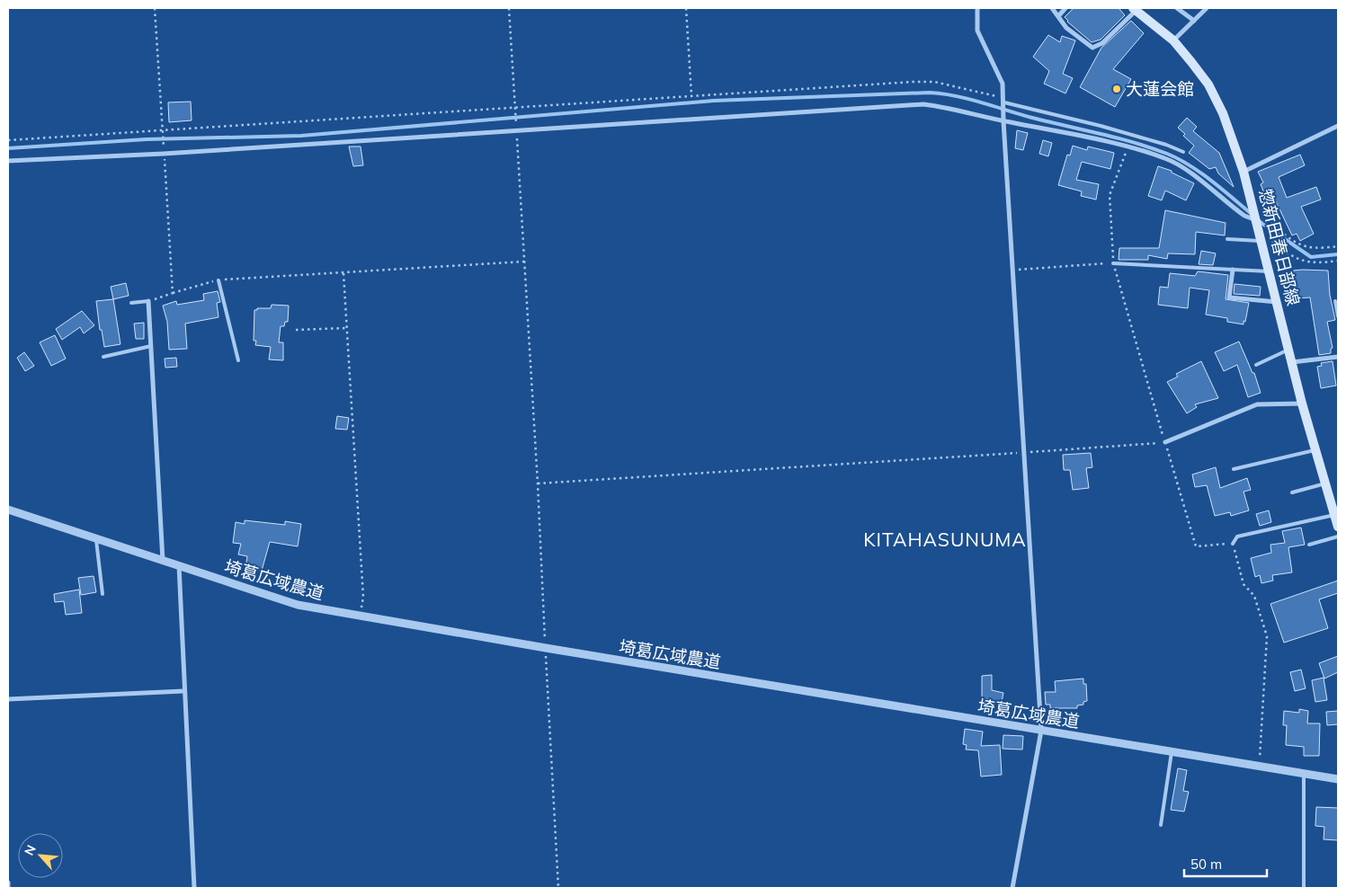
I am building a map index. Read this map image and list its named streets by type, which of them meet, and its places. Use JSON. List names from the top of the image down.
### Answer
{
  "streets": {
    "main road": ["惣新田春日部線"],
    "street": ["埼葛広域農道"]
  },
  "districts": ["KITAHASUNUMA"],
  "places": ["大蓮会館"],
  "scale_bar": "50 m",
  "north": "top left"
}
